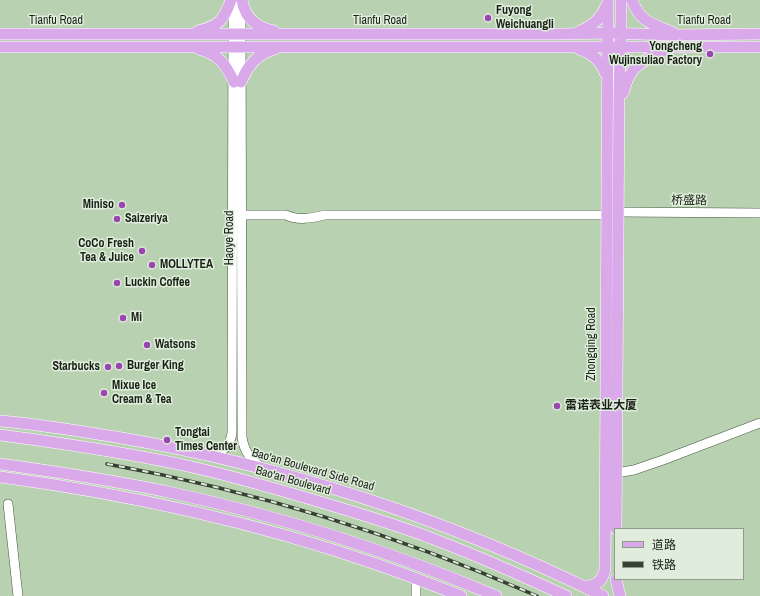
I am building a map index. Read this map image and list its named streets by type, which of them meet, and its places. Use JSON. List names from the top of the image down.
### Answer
{
  "streets": {
    "main road": [
      "Tianfu Road",
      "Zhongqing Road",
      "Bao'an Boulevard Side Road",
      "Bao'an Boulevard"
    ],
    "street": ["桥盛路", "Haoye Road"]
  },
  "crossings": [
    ["Tianfu Road", "Haoye Road"],
    ["Tianfu Road", "Zhongqing Road"],
    ["桥盛路", "Zhongqing Road"],
    ["Haoye Road", "Bao'an Boulevard Side Road"],
    ["Zhongqing Road", "Bao'an Boulevard Side Road"]
  ],
  "places": [
    "Fuyong Weichuangli",
    "Yongcheng Wujinsuliao Factory",
    "Miniso",
    "Saizeriya",
    "CoCo Fresh Tea & Juice",
    "MOLLYTEA",
    "Luckin Coffee",
    "Mi",
    "Watsons",
    "Burger King",
    "Starbucks",
    "Mixue Ice Cream & Tea",
    "雷诺表业大厦",
    "Tongtai Times Center"
  ],
  "legend": ["道路", "铁路"]
}
